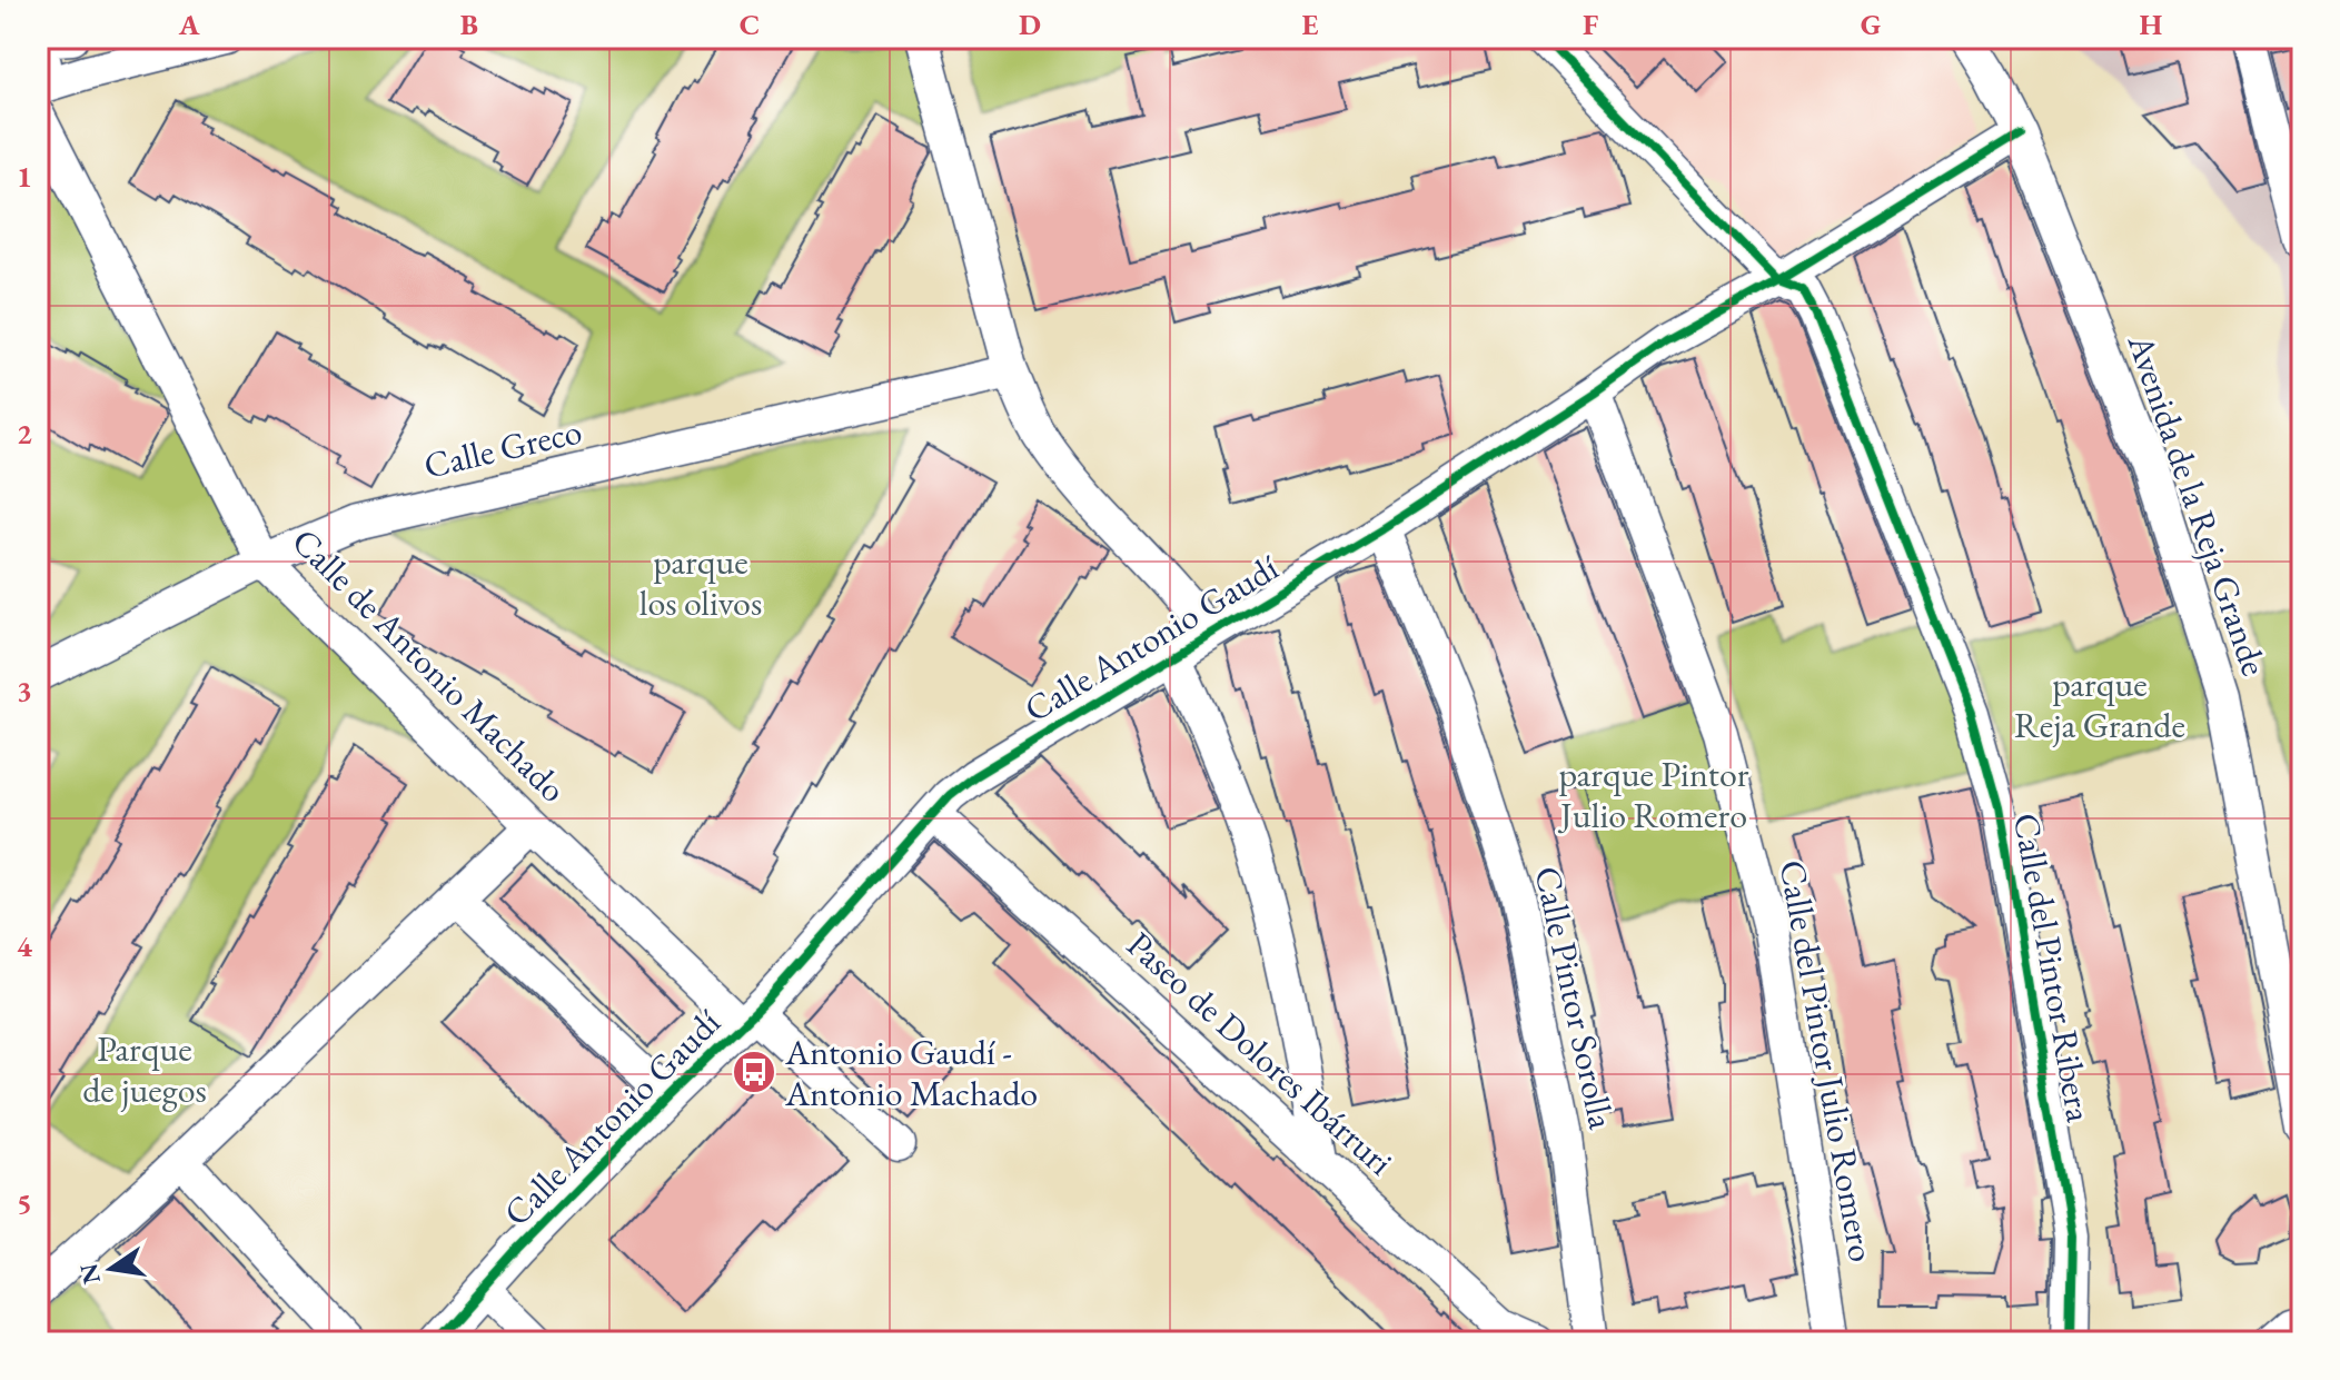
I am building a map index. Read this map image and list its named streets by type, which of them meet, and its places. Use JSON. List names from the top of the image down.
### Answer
{
  "streets": {
    "street": [
      "Calle Greco",
      "Avenida de la Reja Grande",
      "Calle Antonio Gaudí",
      "Calle de Antonio Machado",
      "Calle del Pintor Ribera",
      "Calle Pintor Sorolla",
      "Paseo de Dolores Ibárruri",
      "Calle del Pintor Julio Romero"
    ]
  },
  "crossings": [
    ["Calle Greco", "Calle de Antonio Machado"],
    ["Avenida de la Reja Grande", "Calle Antonio Gaudí"],
    ["Calle Antonio Gaudí", "Calle de Antonio Machado"],
    ["Calle Antonio Gaudí", "Calle del Pintor Ribera"],
    ["Calle Antonio Gaudí", "Calle Pintor Sorolla"],
    ["Calle Antonio Gaudí", "Paseo de Dolores Ibárruri"],
    ["Calle Antonio Gaudí", "Calle del Pintor Julio Romero"]
  ],
  "parks": [
    "parque los olivos",
    "parque Reja Grande",
    "parque Pintor Julio Romero",
    "Parque de juegos"
  ],
  "places": {
    "bus stop": ["Antonio Gaudí - Antonio Machado"]
  },
  "north": "left",
  "grid": {
    "columns": [
      "A",
      "B",
      "C",
      "D",
      "E",
      "F",
      "G",
      "H"
    ],
    "rows": [
      "1",
      "2",
      "3",
      "4",
      "5"
    ]
  }
}
